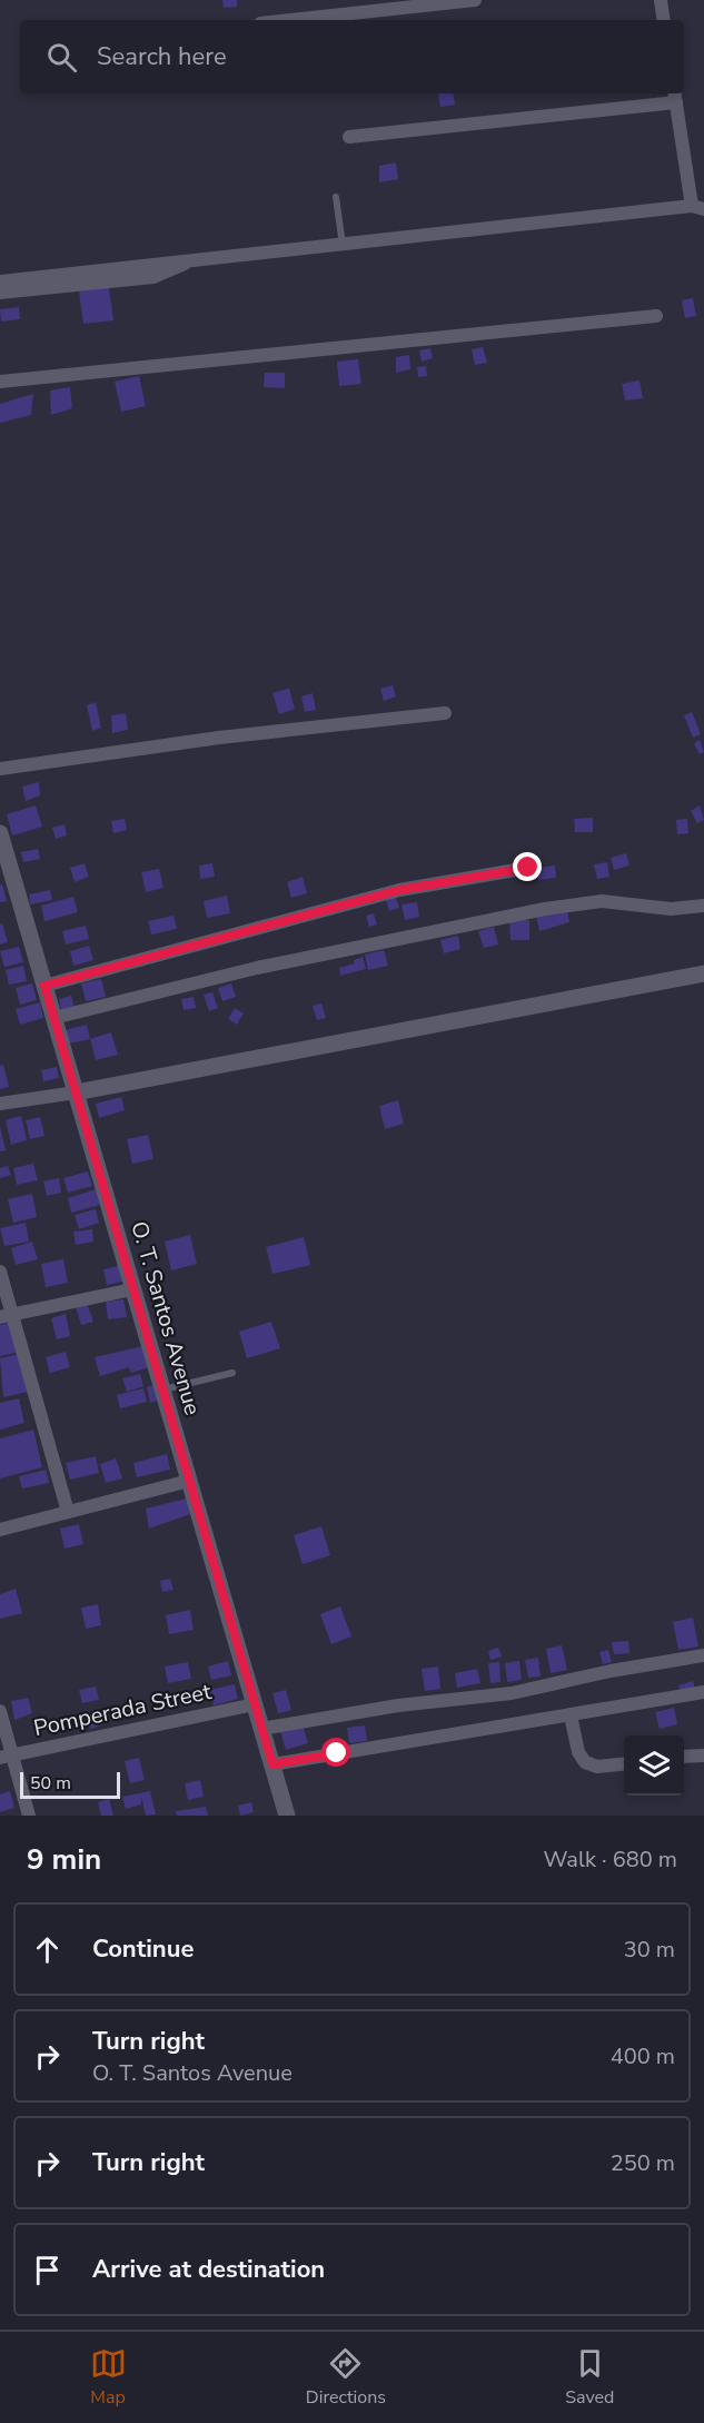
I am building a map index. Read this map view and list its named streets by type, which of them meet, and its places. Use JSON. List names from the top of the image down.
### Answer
{
  "streets": {
    "street": ["O. T. Santos Avenue", "Pomperada Street"]
  },
  "crossings": [
    ["O. T. Santos Avenue", "Pomperada Street"]
  ],
  "scale_bar": "50 m",
  "page": {
    "search": "Search here",
    "scale": "50 m",
    "heading": ["9 min", "Walk · 680 m"],
    "list": [
      ["Continue", "30 m"],
      ["Turn right", "O. T. Santos Avenue", "400 m"],
      ["Turn right", "250 m"],
      "Arrive at destination"
    ],
    "nav": ["Map", "Directions", "Saved"]
  }
}
